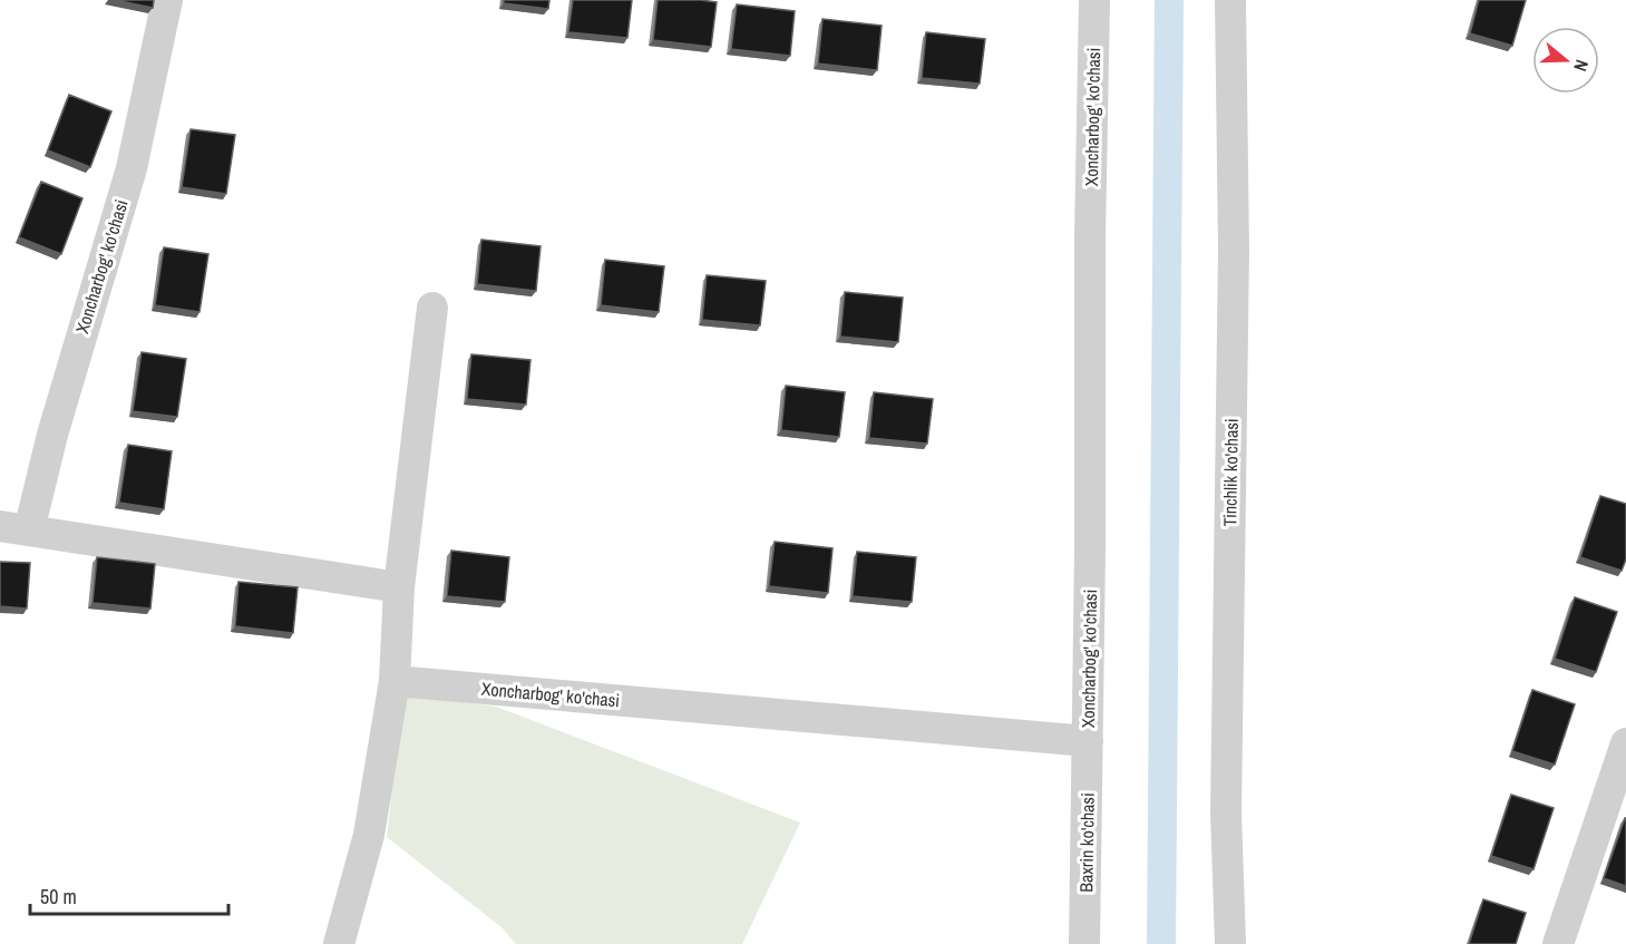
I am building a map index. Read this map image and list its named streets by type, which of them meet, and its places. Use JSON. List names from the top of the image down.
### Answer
{
  "streets": {
    "street": ["Xoncharbog' ko'chasi", "Tinchlik ko'chasi", "Baxrin ko'chasi"]
  },
  "crossings": [
    ["Xoncharbog' ko'chasi", "Baxrin ko'chasi"]
  ],
  "scale_bar": "50 m",
  "north": "right"
}
